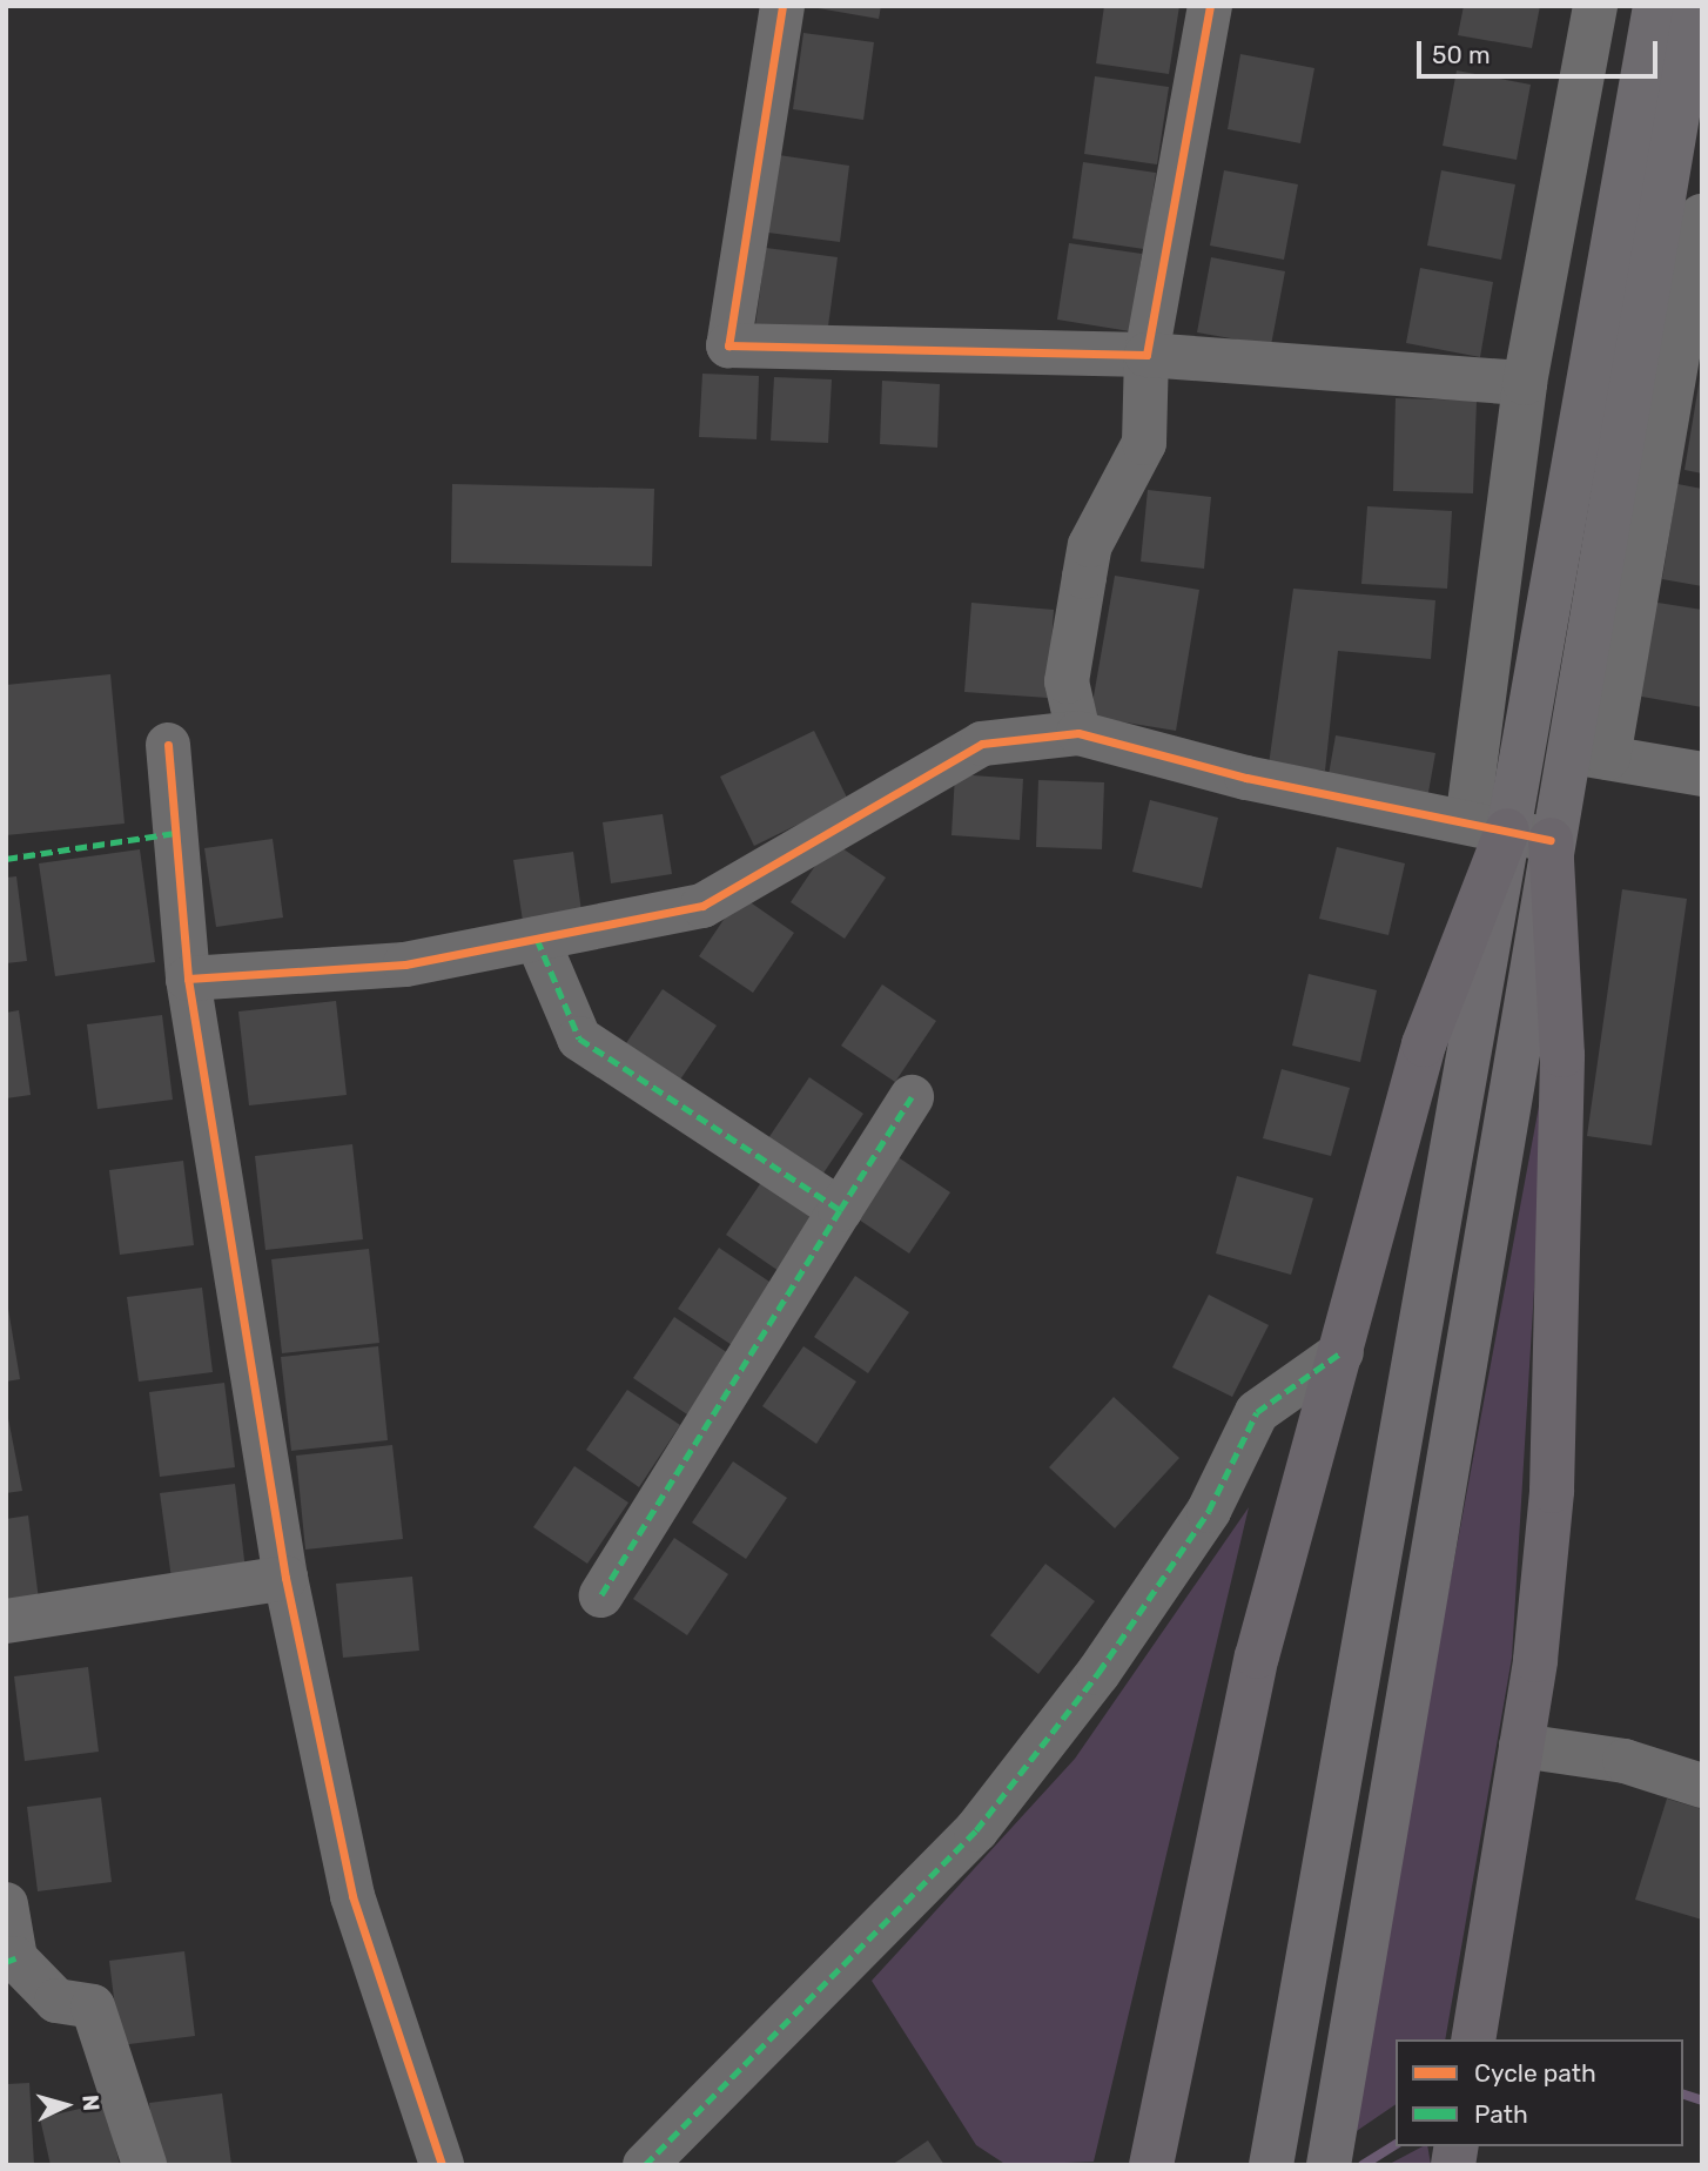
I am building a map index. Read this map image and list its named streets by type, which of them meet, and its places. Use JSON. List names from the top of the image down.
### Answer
{
  "legend": ["Cycle path", "Path"],
  "scale_bar": "50 m",
  "north": "right"
}
